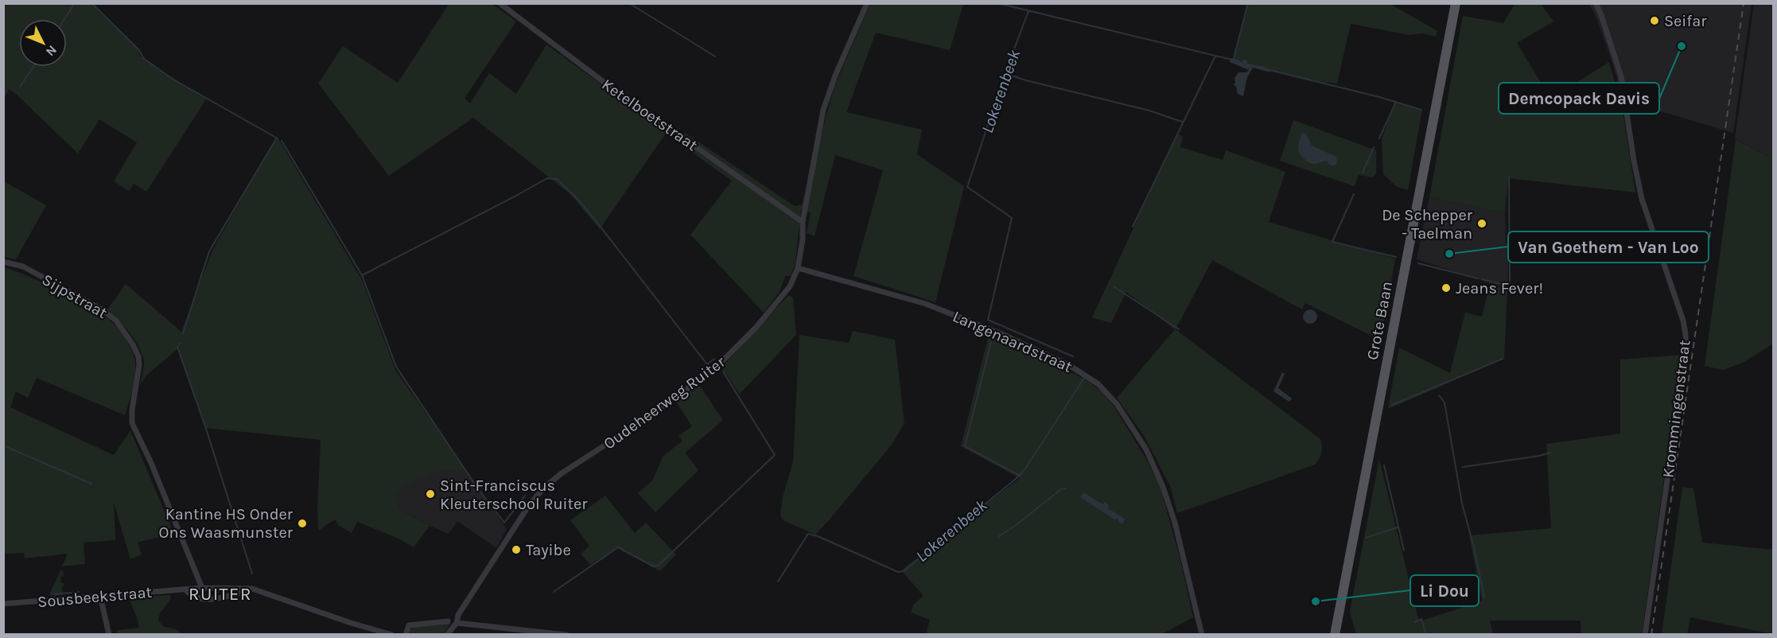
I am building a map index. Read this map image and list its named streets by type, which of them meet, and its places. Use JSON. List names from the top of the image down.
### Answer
{
  "streets": {
    "main road": ["Grote Baan"],
    "street": [
      "Ketelboetstraat",
      "Sijpstraat",
      "Langenaardstraat",
      "Oudeheerweg Ruiter",
      "Krommingenstraat",
      "Sousbeekstraat"
    ]
  },
  "crossings": [
    ["Ketelboetstraat", "Oudeheerweg Ruiter"],
    ["Sijpstraat", "Sousbeekstraat"],
    ["Langenaardstraat", "Oudeheerweg Ruiter"]
  ],
  "districts": ["RUITER"],
  "water": ["Lokerenbeek"],
  "places": [
    "Seifar",
    "Demcopack Davis",
    "De Schepper - Taelman",
    "Van Goethem - Van Loo",
    "Jeans Fever!",
    "Sint-Franciscus Kleuterschool Ruiter",
    "Kantine HS Onder Ons Waasmunster",
    "Tayibe",
    "Li Dou"
  ],
  "north": "bottom right"
}
